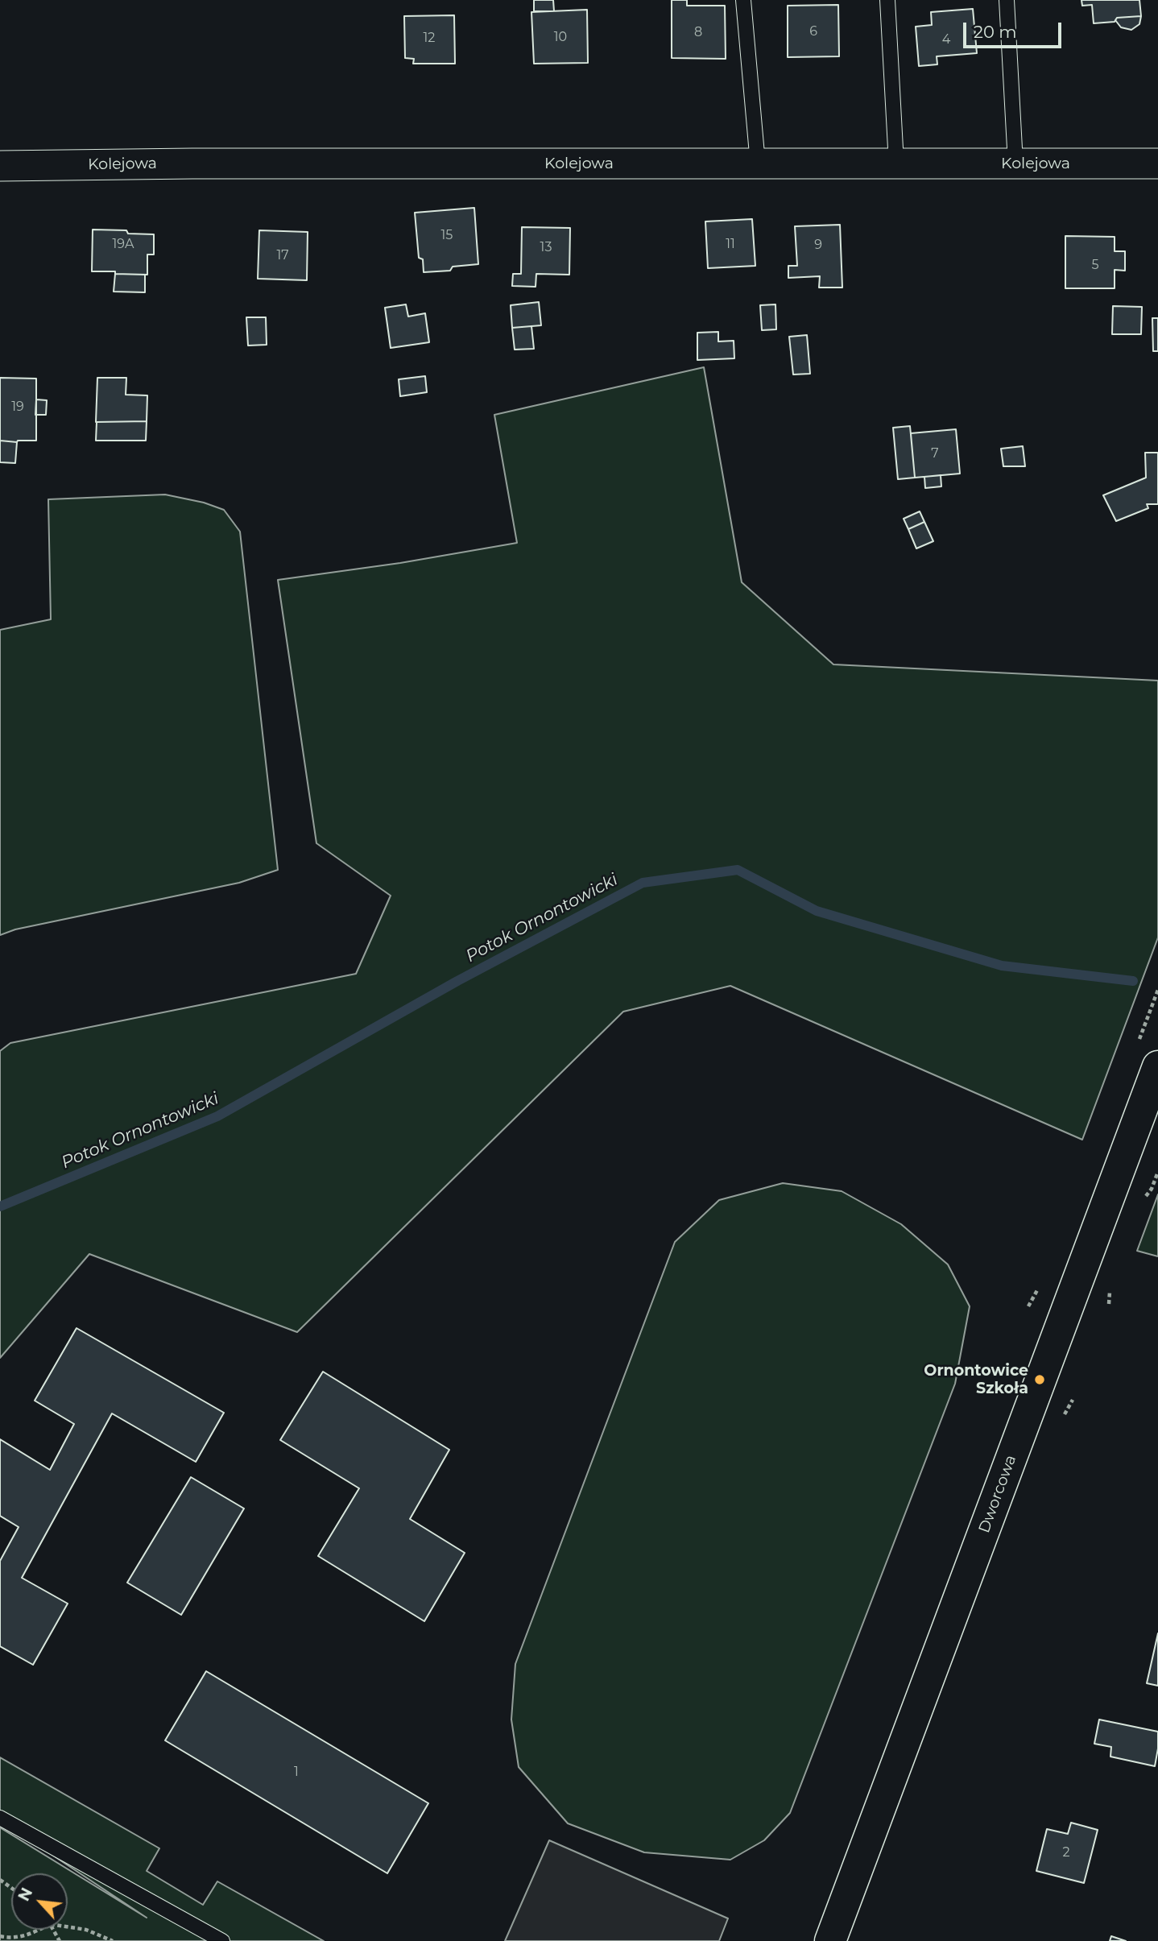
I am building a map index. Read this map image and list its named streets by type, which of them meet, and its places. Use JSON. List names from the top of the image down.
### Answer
{
  "streets": {
    "street": ["Kolejowa", "Dworcowa"]
  },
  "water": ["Potok Ornontowicki"],
  "places": ["Ornontowice Szkoła"],
  "house_numbers": [
    "6",
    "8",
    "10",
    "12",
    "4",
    "15",
    "19A",
    "11",
    "9",
    "13",
    "17",
    "5",
    "19",
    "7",
    "1",
    "2"
  ],
  "scale_bar": "20 m",
  "north": "top left"
}
